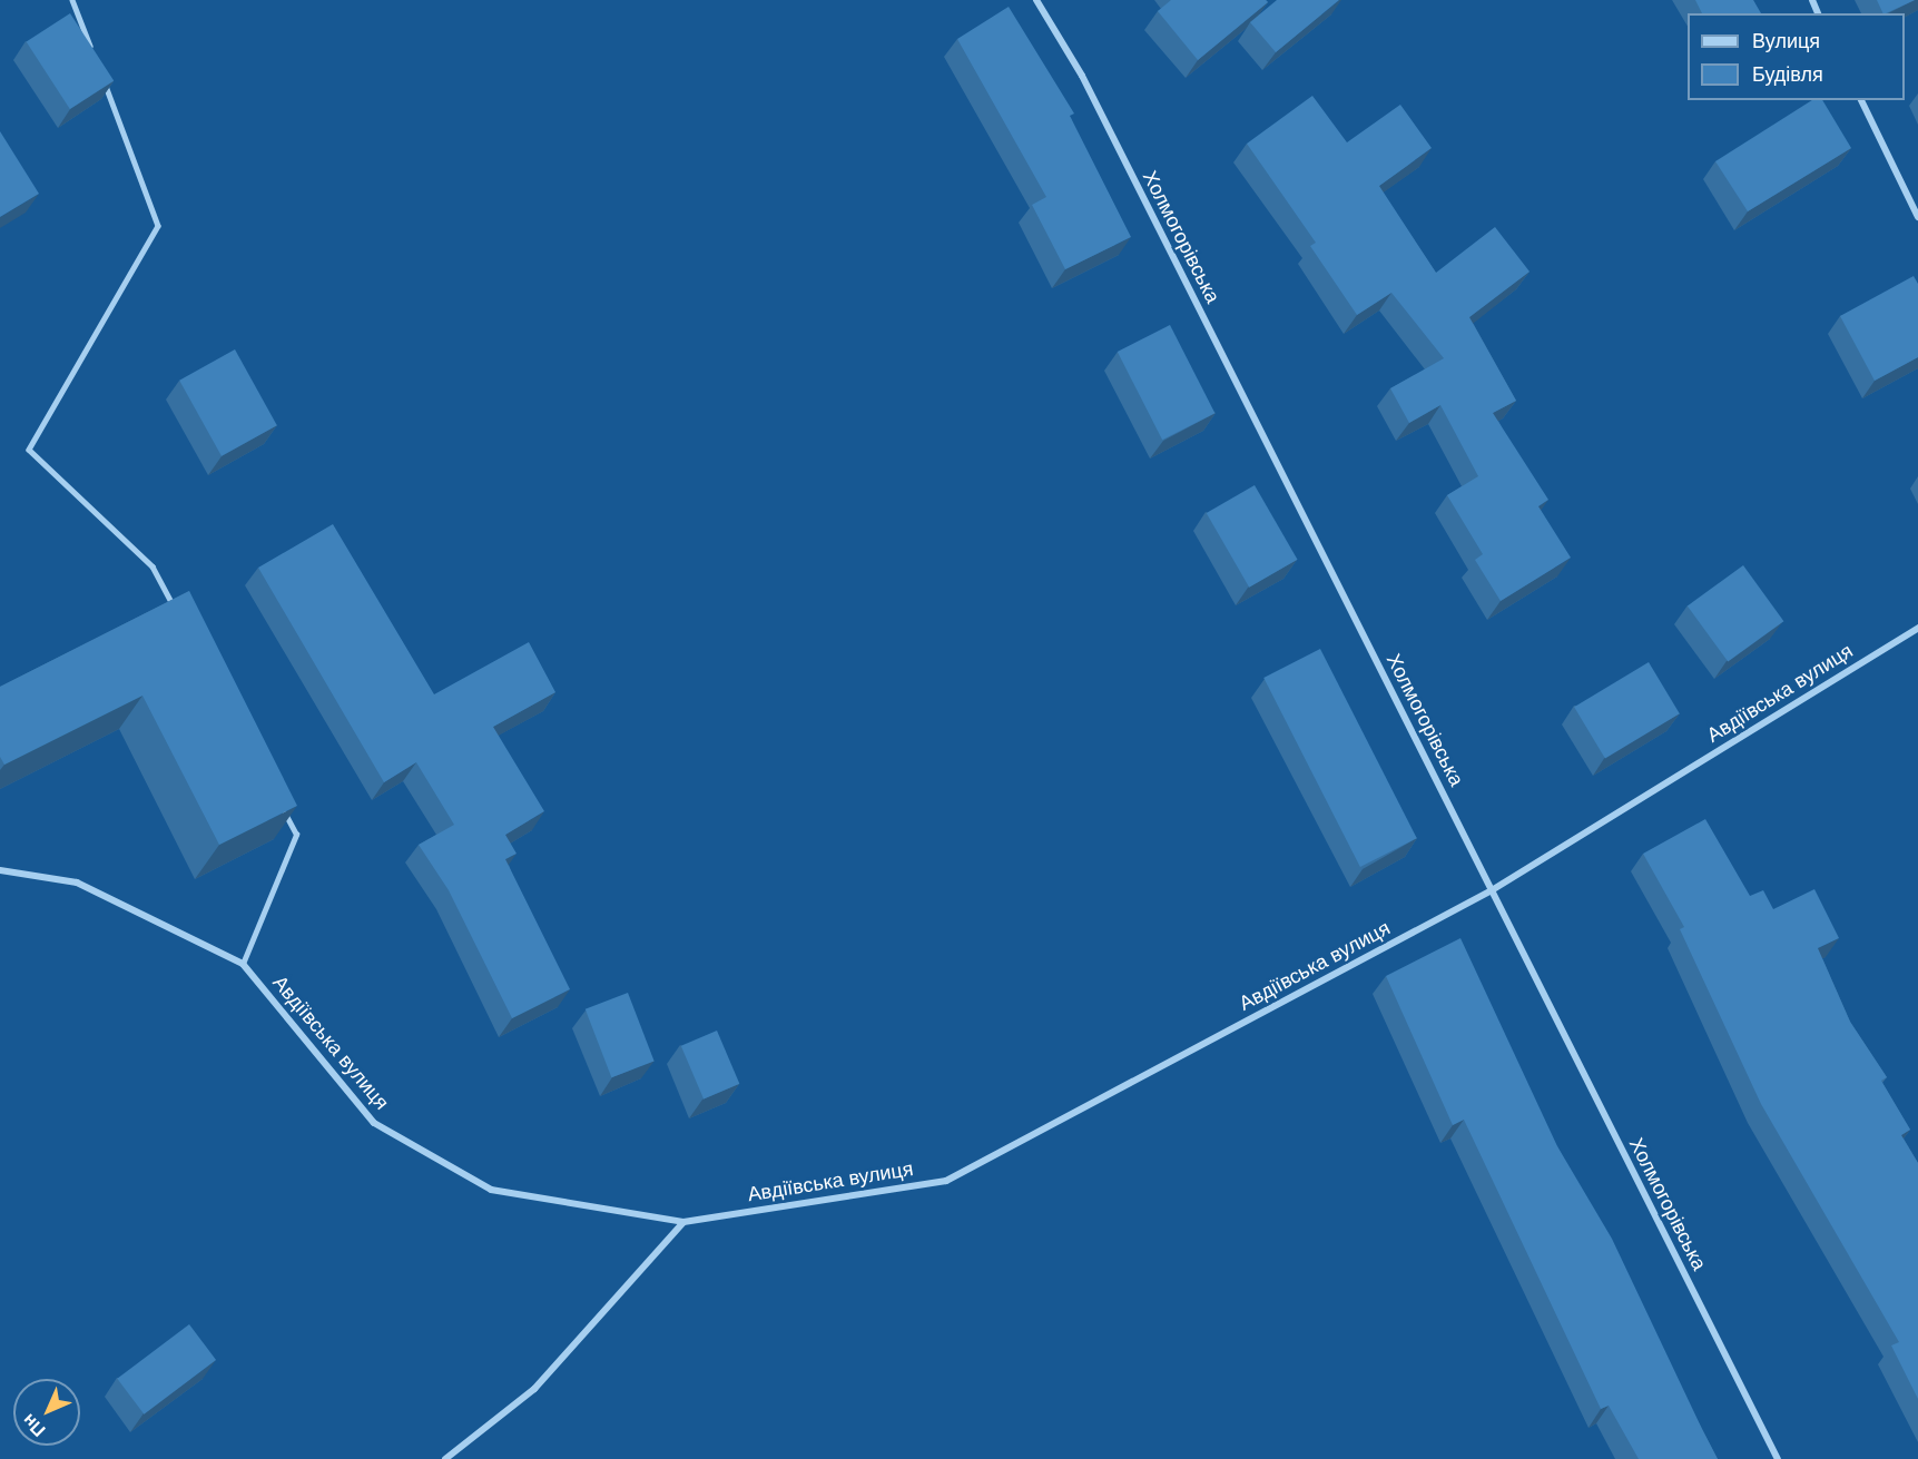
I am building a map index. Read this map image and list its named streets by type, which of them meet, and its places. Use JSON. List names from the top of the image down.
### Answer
{
  "streets": {
    "street": ["Холмогорівська", "Авдіївська вулиця"]
  },
  "crossings": [
    ["Холмогорівська", "Авдіївська вулиця"]
  ],
  "legend": ["Вулиця", "Будівля"],
  "north": "bottom left"
}
